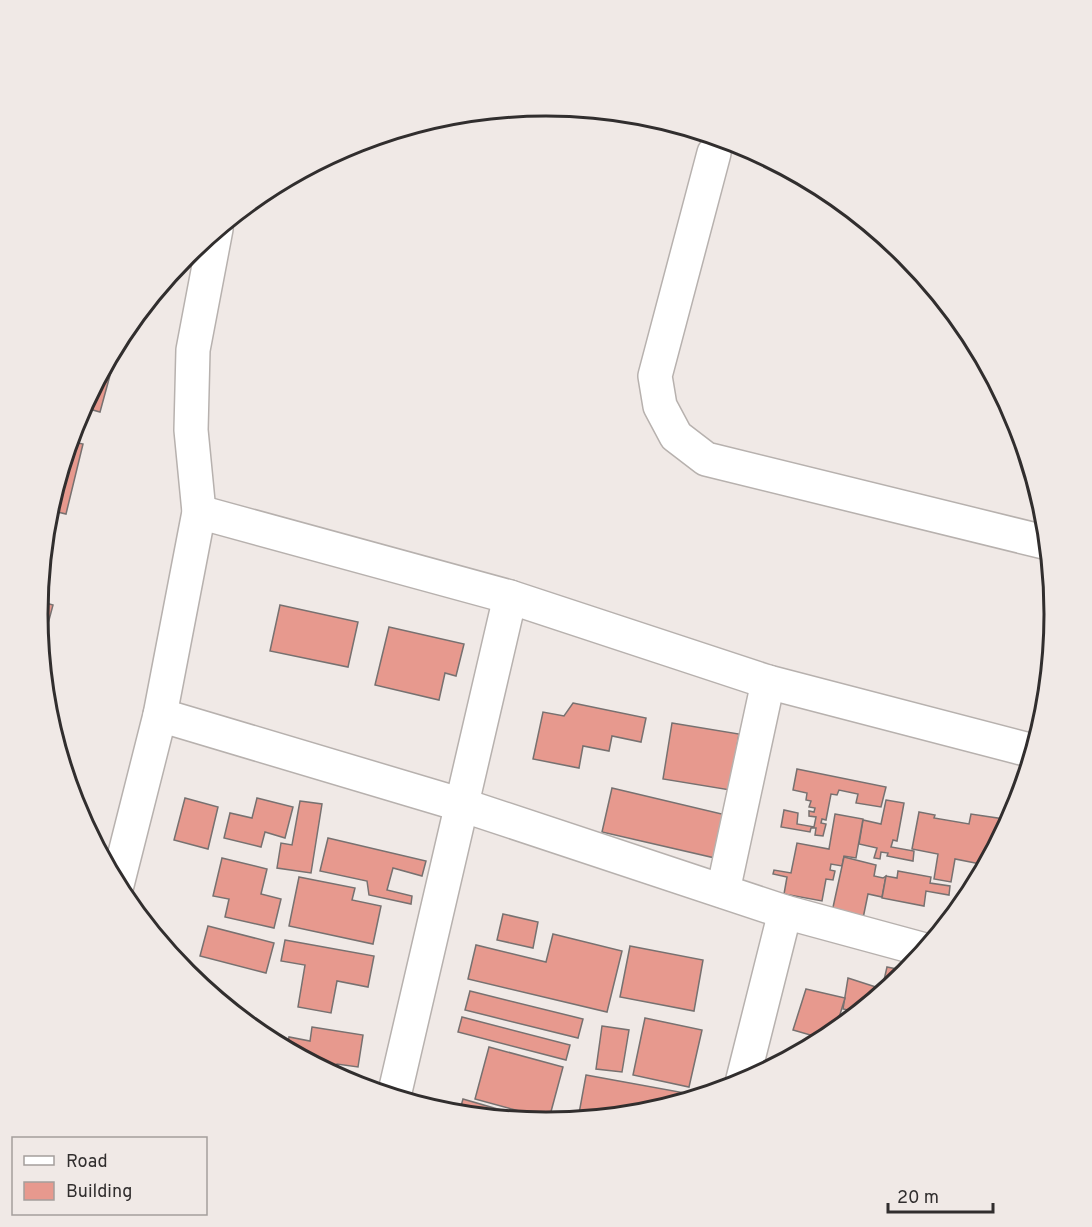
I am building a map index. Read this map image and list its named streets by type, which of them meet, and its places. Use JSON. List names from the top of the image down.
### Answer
{
  "legend": ["Road", "Building"],
  "scale_bar": "20 m"
}
